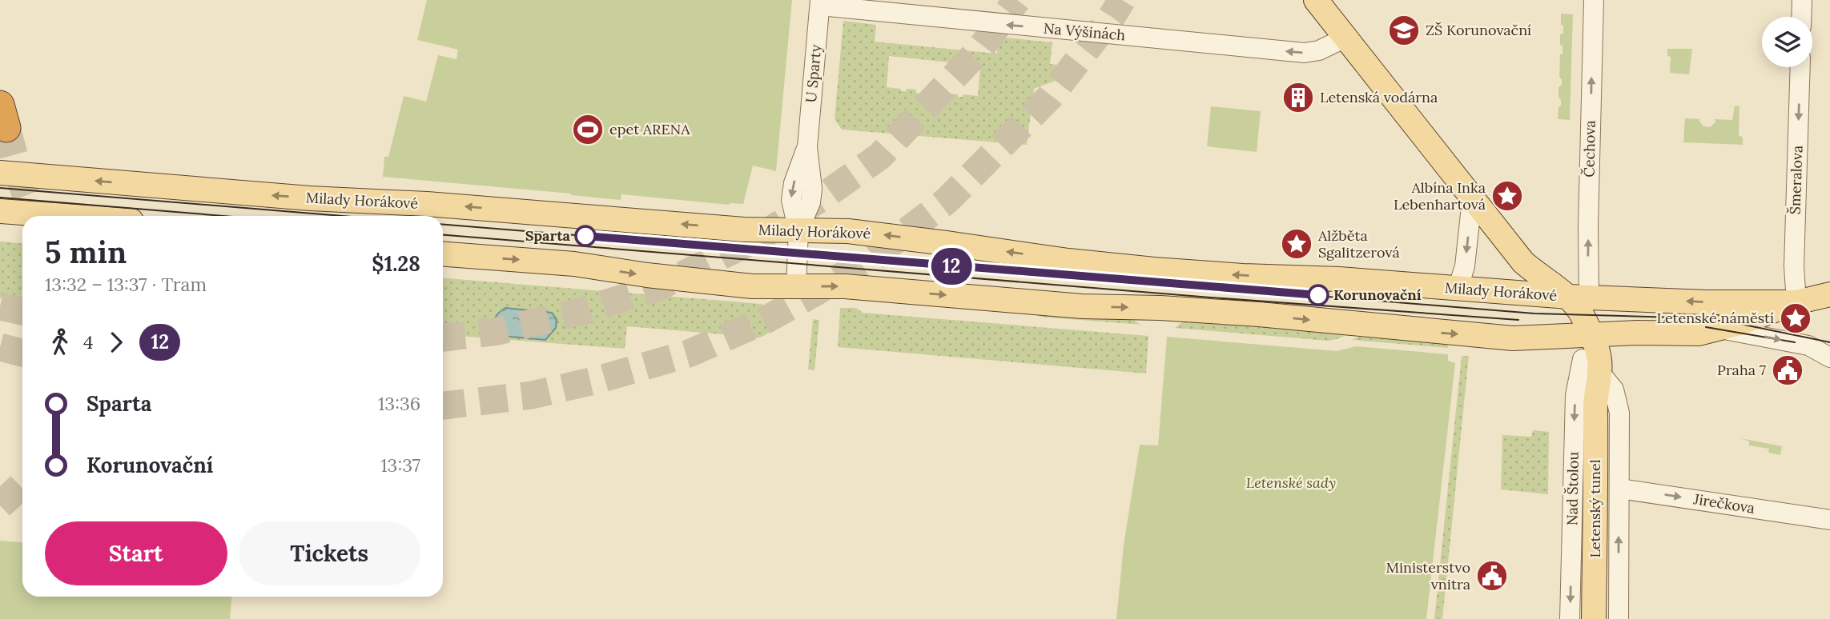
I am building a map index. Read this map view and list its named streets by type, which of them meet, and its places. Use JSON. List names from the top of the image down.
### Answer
{
  "streets": {
    "main road": ["Milady Horákové", "Letenský tunel"],
    "street": [
      "Na Výšinách",
      "U Sparty",
      "Čechova",
      "Šmeralova",
      "Nad Štolou",
      "Jirečkova"
    ]
  },
  "crossings": [
    ["Na Výšinách", "U Sparty"],
    ["U Sparty", "Milady Horákové"],
    ["Čechova", "Milady Horákové"],
    ["Šmeralova", "Milady Horákové"],
    ["Nad Štolou", "Letenský tunel"]
  ],
  "one_way": ["Na Výšinách", "Čechova", "Šmeralova"],
  "parks": ["Letenské sady"],
  "places": {
    "school or university": ["ZŠ Korunovační"],
    "building": ["Letenská vodárna"],
    "sports": ["epet ARENA"],
    "place": ["Albína Inka Lebenhartová", "Alžběta Sgalitzerová", "Letenské náměstí"],
    "other": ["Sparta", "Korunovační"],
    "public building": ["Praha 7", "Ministerstvo vnitra"]
  },
  "lines": ["tram line 12"],
  "page": {
    "on_map": "12",
    "heading": ["5 min", "13:32 – 13:37 · Tram", "$1.28"],
    "legs": ["4", "12"],
    "list": [
      {
        "name": "Sparta",
        "value": "13:36"
      },
      {
        "name": "Korunovační",
        "value": "13:37"
      }
    ],
    "buttons": ["Start", "Tickets"]
  }
}
